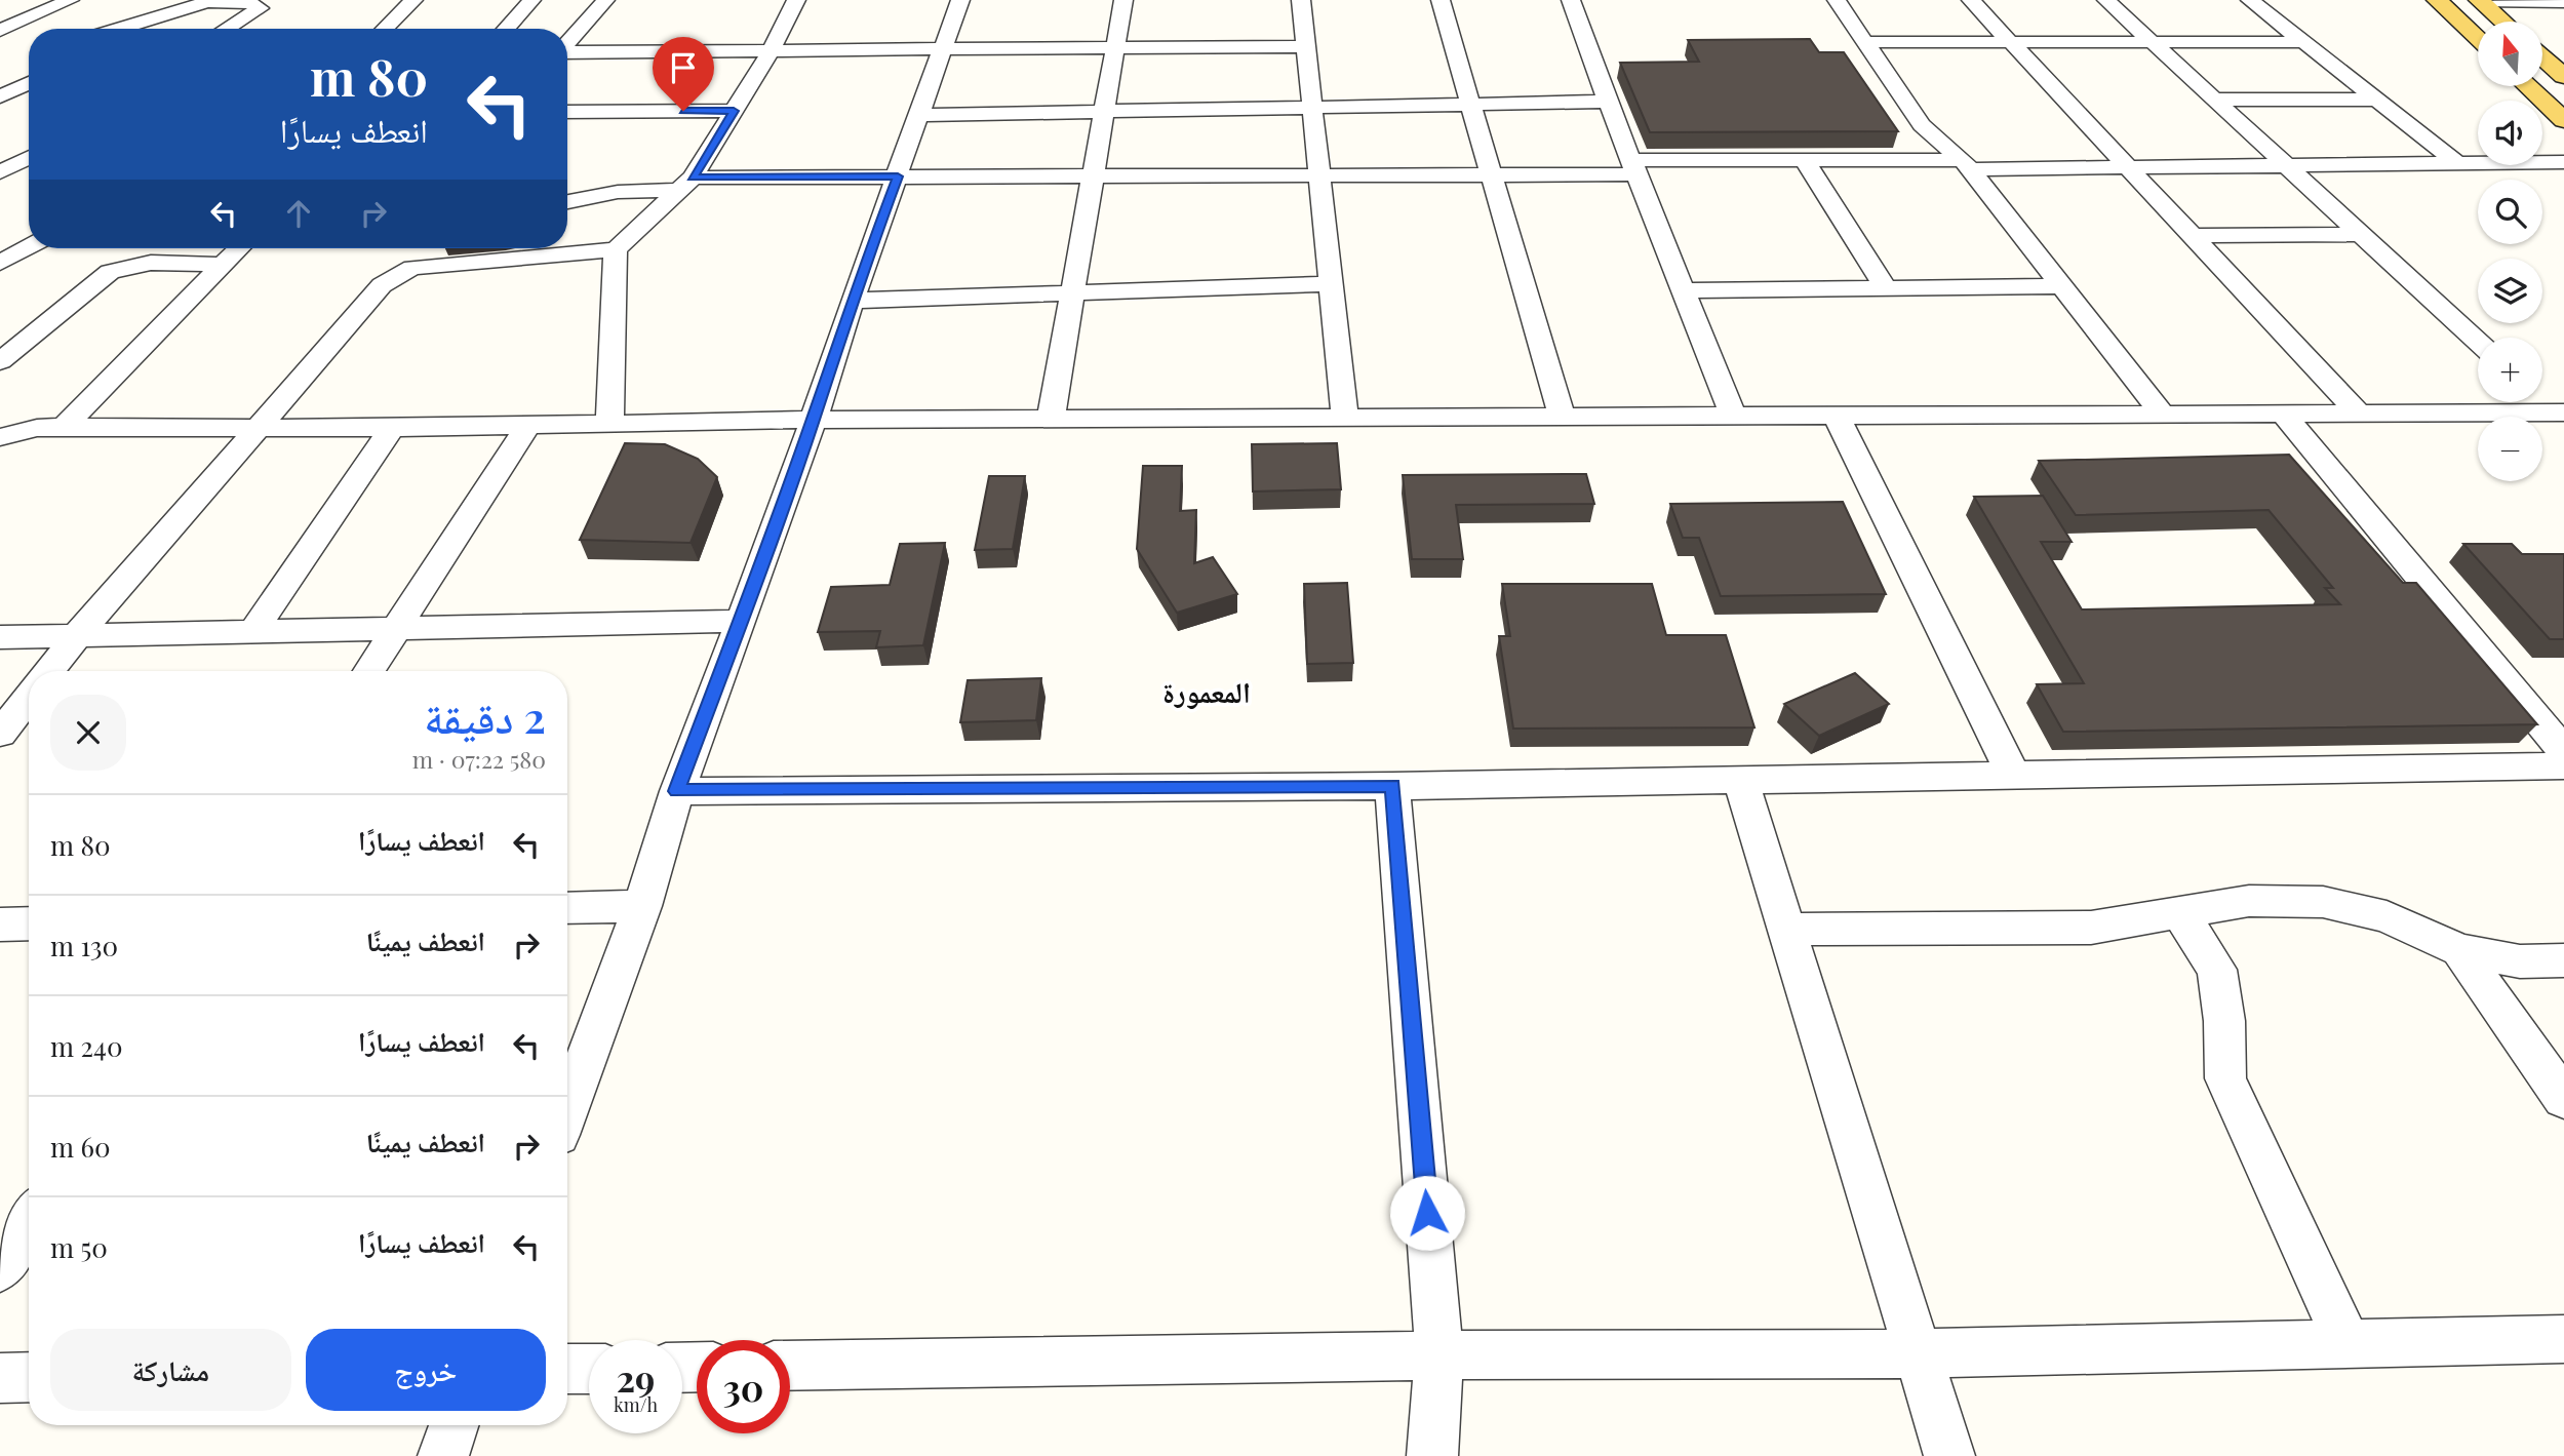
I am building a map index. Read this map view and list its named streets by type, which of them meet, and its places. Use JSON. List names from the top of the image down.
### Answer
{
  "districts": ["المعمورة"],
  "north": "top",
  "page": {
    "map_buttons": ["+", "−"],
    "turn": ["80 m", "انعطف يسارًا"],
    "heading": ["2 دقيقة", "580 m · 07:22"],
    "list": [
      {
        "name": "انعطف يسارًا",
        "value": "80 m"
      },
      {
        "name": "انعطف يمينًا",
        "value": "130 m"
      },
      {
        "name": "انعطف يسارًا",
        "value": "240 m"
      },
      {
        "name": "انعطف يمينًا",
        "value": "60 m"
      },
      {
        "name": "انعطف يسارًا",
        "value": "50 m"
      }
    ],
    "buttons": ["خروج", "مشاركة"],
    "speed": "29 km/h",
    "limit": "30"
  }
}
